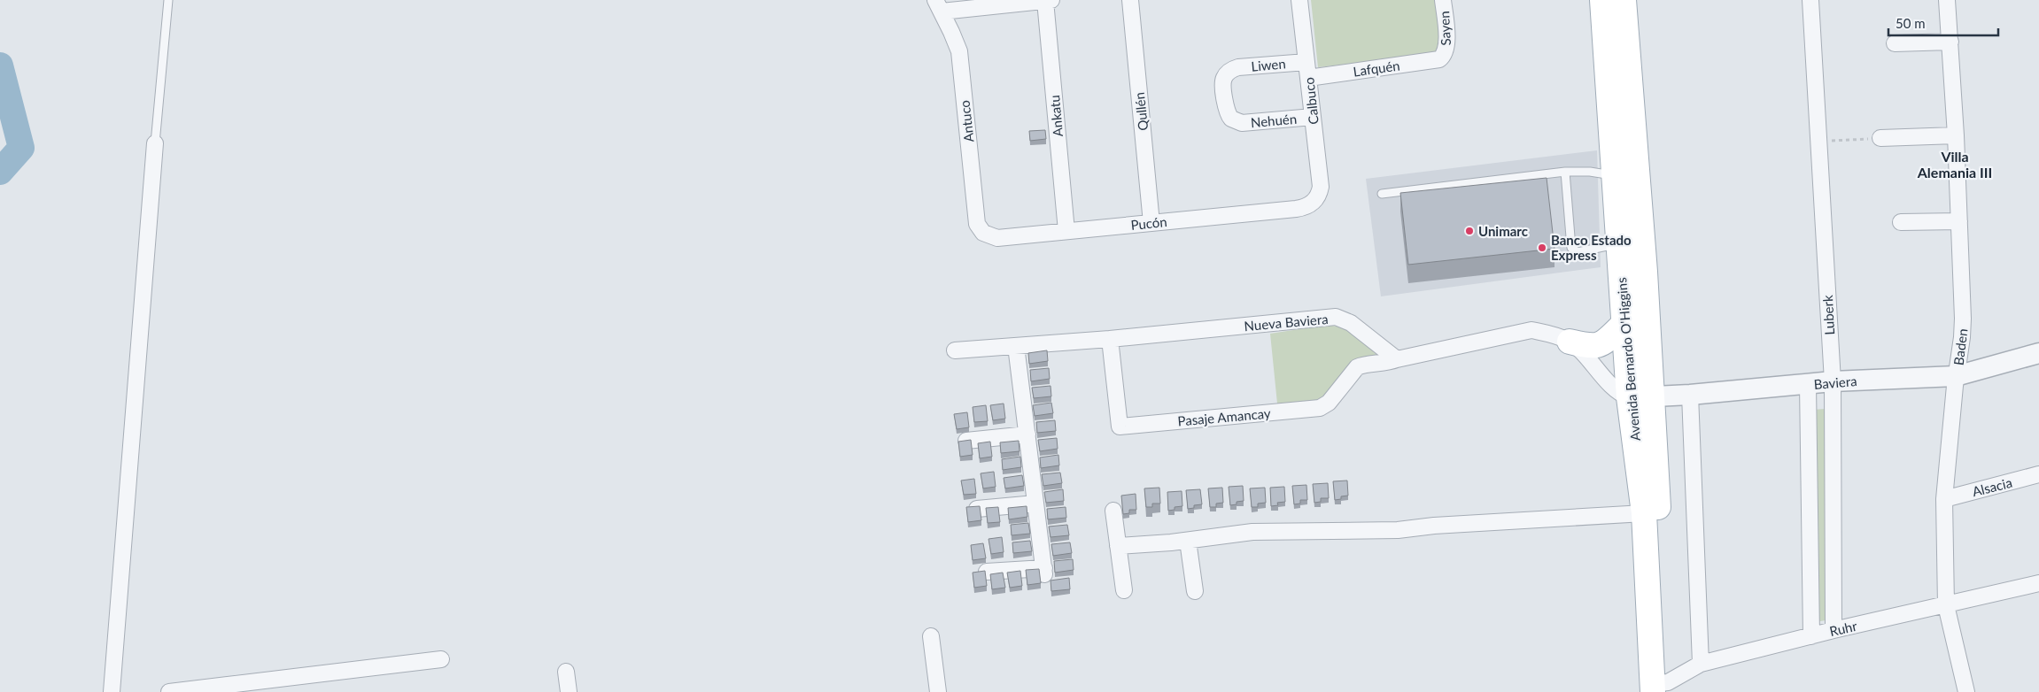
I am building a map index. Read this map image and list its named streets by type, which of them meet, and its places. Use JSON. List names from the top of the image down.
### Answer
{
  "streets": {
    "main road": ["Avenida Bernardo O'Higgins"],
    "street": [
      "Sayen",
      "Liwen",
      "Lafquén",
      "Calbuco",
      "Qullén",
      "Ankatu",
      "Nehuén",
      "Antuco",
      "Pucón",
      "Luberk",
      "Nueva Baviera",
      "Baden",
      "Baviera",
      "Pasaje Amancay",
      "Alsacia",
      "Ruhr"
    ]
  },
  "crossings": [
    ["Sayen", "Lafquén"],
    ["Liwen", "Calbuco"],
    ["Liwen", "Nehuén"],
    ["Lafquén", "Calbuco"],
    ["Calbuco", "Nehuén"],
    ["Calbuco", "Pucón"],
    ["Qullén", "Pucón"],
    ["Ankatu", "Pucón"],
    ["Antuco", "Pucón"],
    ["Luberk", "Baviera"],
    ["Luberk", "Ruhr"],
    ["Nueva Baviera", "Pasaje Amancay"],
    ["Baden", "Baviera"],
    ["Baden", "Alsacia"],
    ["Baden", "Ruhr"],
    ["Avenida Bernardo O'Higgins", "Baviera"],
    ["Avenida Bernardo O'Higgins", "Ruhr"]
  ],
  "districts": ["Villa Alemania III"],
  "places": ["Unimarc", "Banco Estado Express"],
  "scale_bar": "50 m"
}
